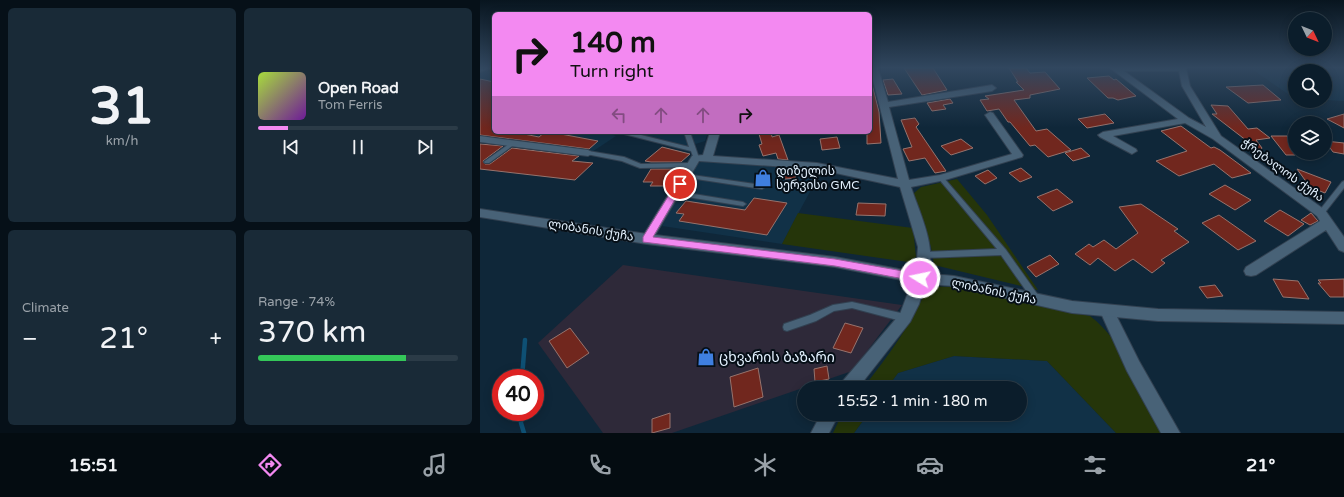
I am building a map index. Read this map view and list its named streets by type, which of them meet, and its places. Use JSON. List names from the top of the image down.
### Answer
{
  "streets": {
    "street": ["ჭრებალოს ქუჩა", "ლიბანის ქუჩა"]
  },
  "places": {
    "shop": ["დიზელის სერვისი GMC", "ცხვარის ბაზარი"]
  },
  "north": "bottom right",
  "page": {
    "tile": [
      ["31", "km/h"],
      "Climate",
      ["Range · 74%", "370 km"]
    ],
    "turn": ["140 m", "Turn right"],
    "song": ["Open Road", "Tom Ferris"],
    "heat": ["−", "21°", "+"],
    "limit": "40",
    "trip": "15:52 · 1 min · 180 m",
    "tabs": ["15:51", "21°"]
  }
}
